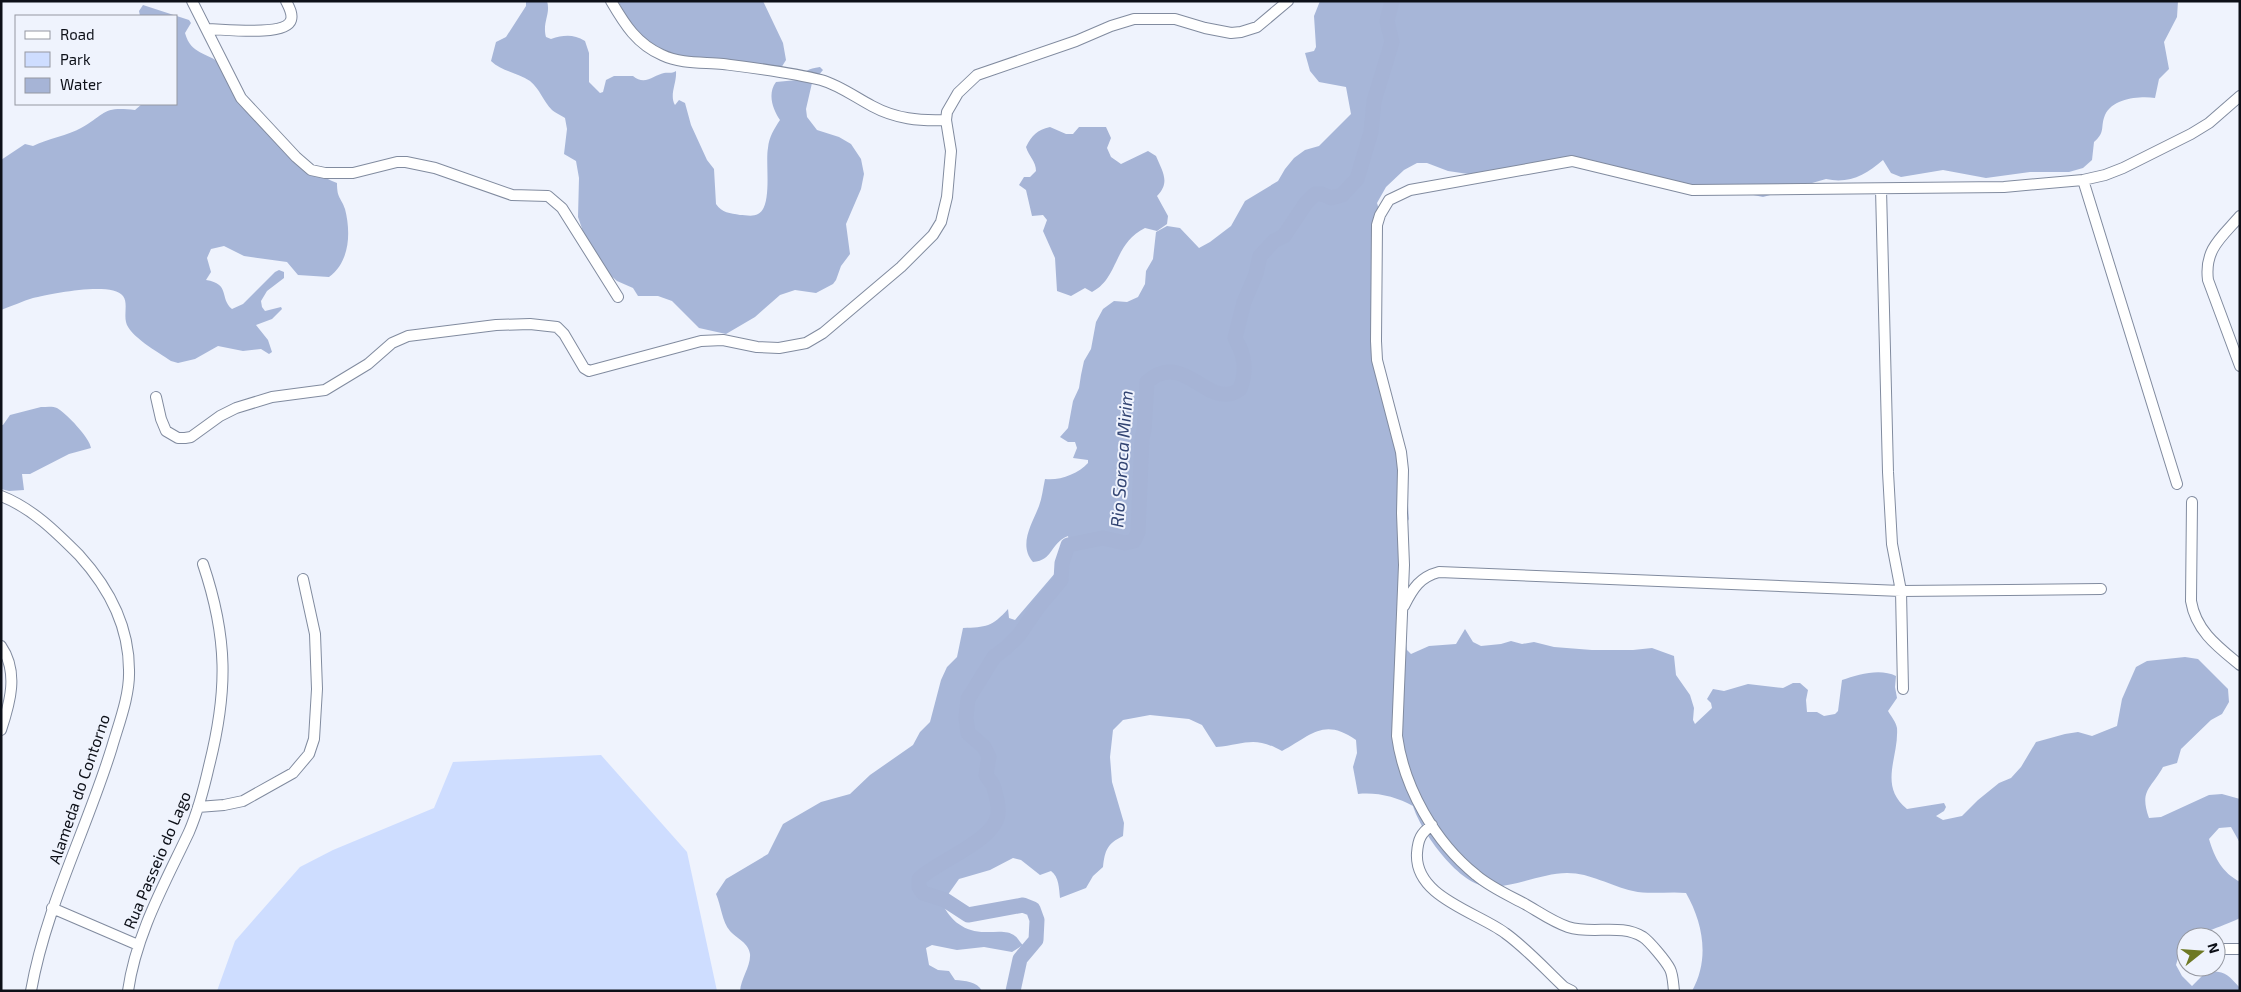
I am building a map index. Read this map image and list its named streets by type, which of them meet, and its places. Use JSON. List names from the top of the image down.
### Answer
{
  "streets": {
    "street": ["Alameda do Contorno", "Rua Passeio do Lago"]
  },
  "water": ["Rio Soroca Mirim"],
  "legend": ["Road", "Park", "Water"],
  "north": "right"
}
